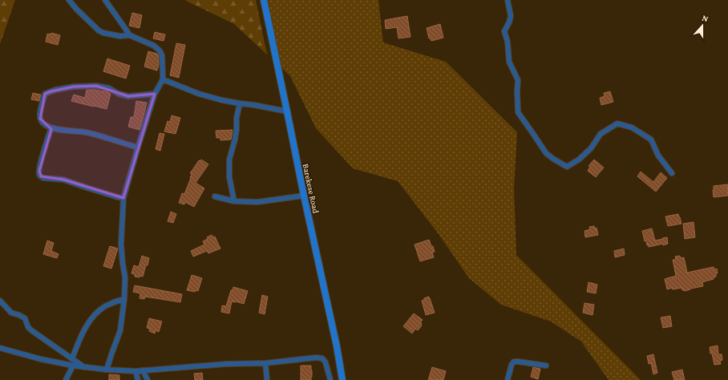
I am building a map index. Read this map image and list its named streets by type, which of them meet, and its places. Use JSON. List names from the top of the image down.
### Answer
{
  "streets": {
    "main road": ["Barekese Road"]
  },
  "north": "top"
}
